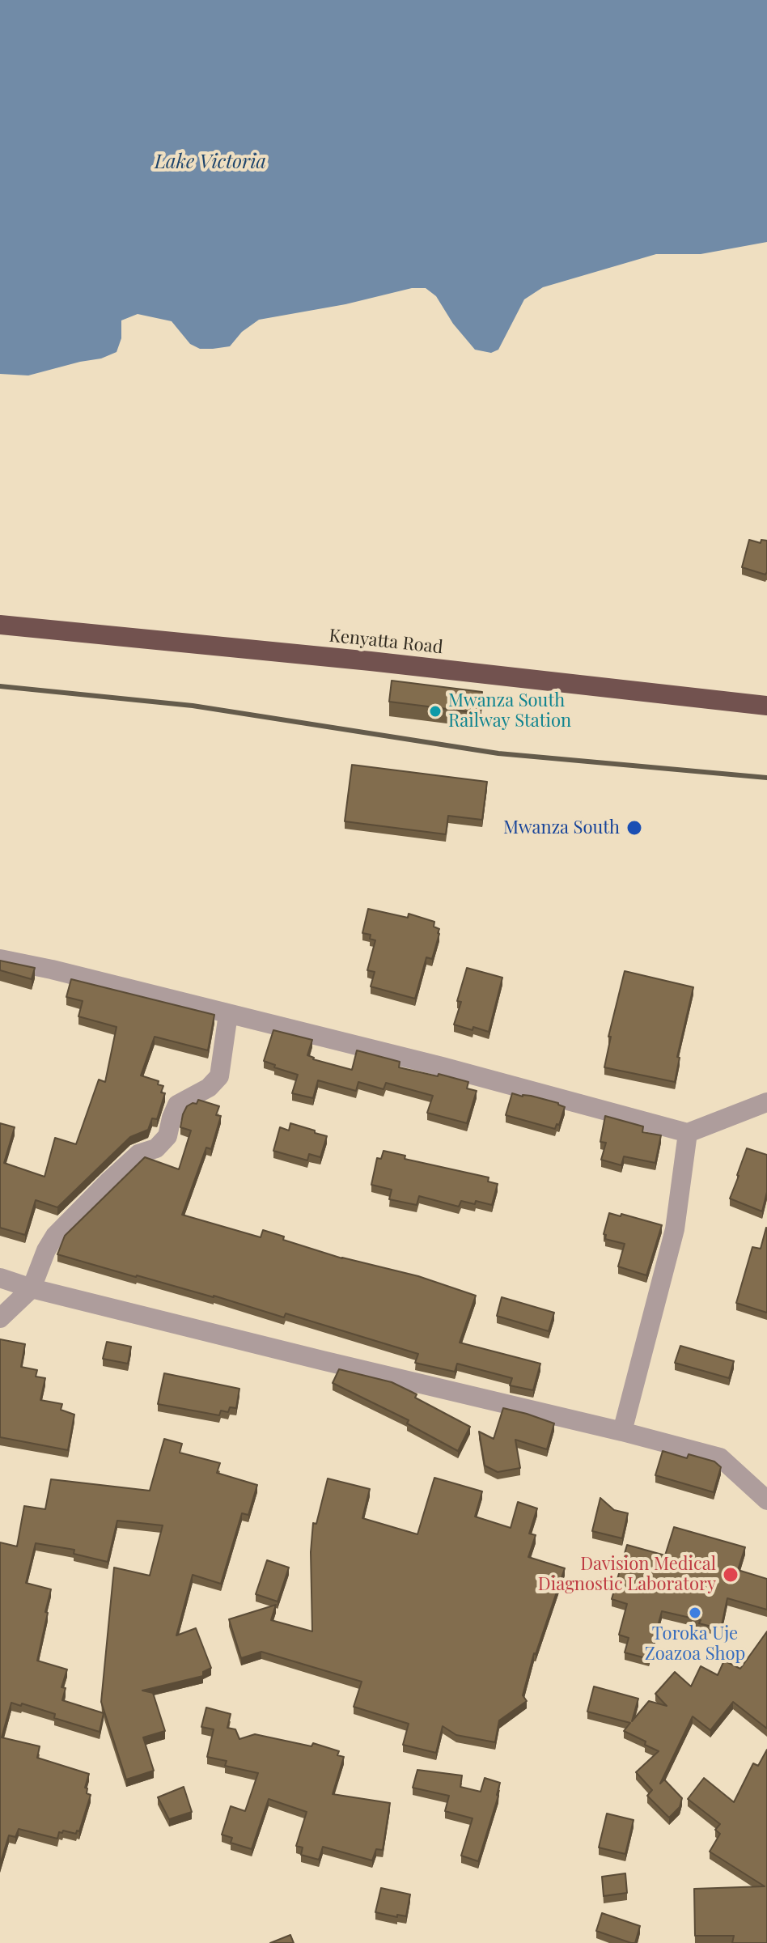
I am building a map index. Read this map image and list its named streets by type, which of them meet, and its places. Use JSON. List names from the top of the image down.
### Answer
{
  "streets": {
    "highway": ["Kenyatta Road"]
  },
  "water": ["Lake Victoria"],
  "places": [
    "Mwanza South Railway Station",
    "Mwanza South",
    "Davision Medical Diagnostic Laboratory",
    "Toroka Uje Zoazoa Shop"
  ]
}
